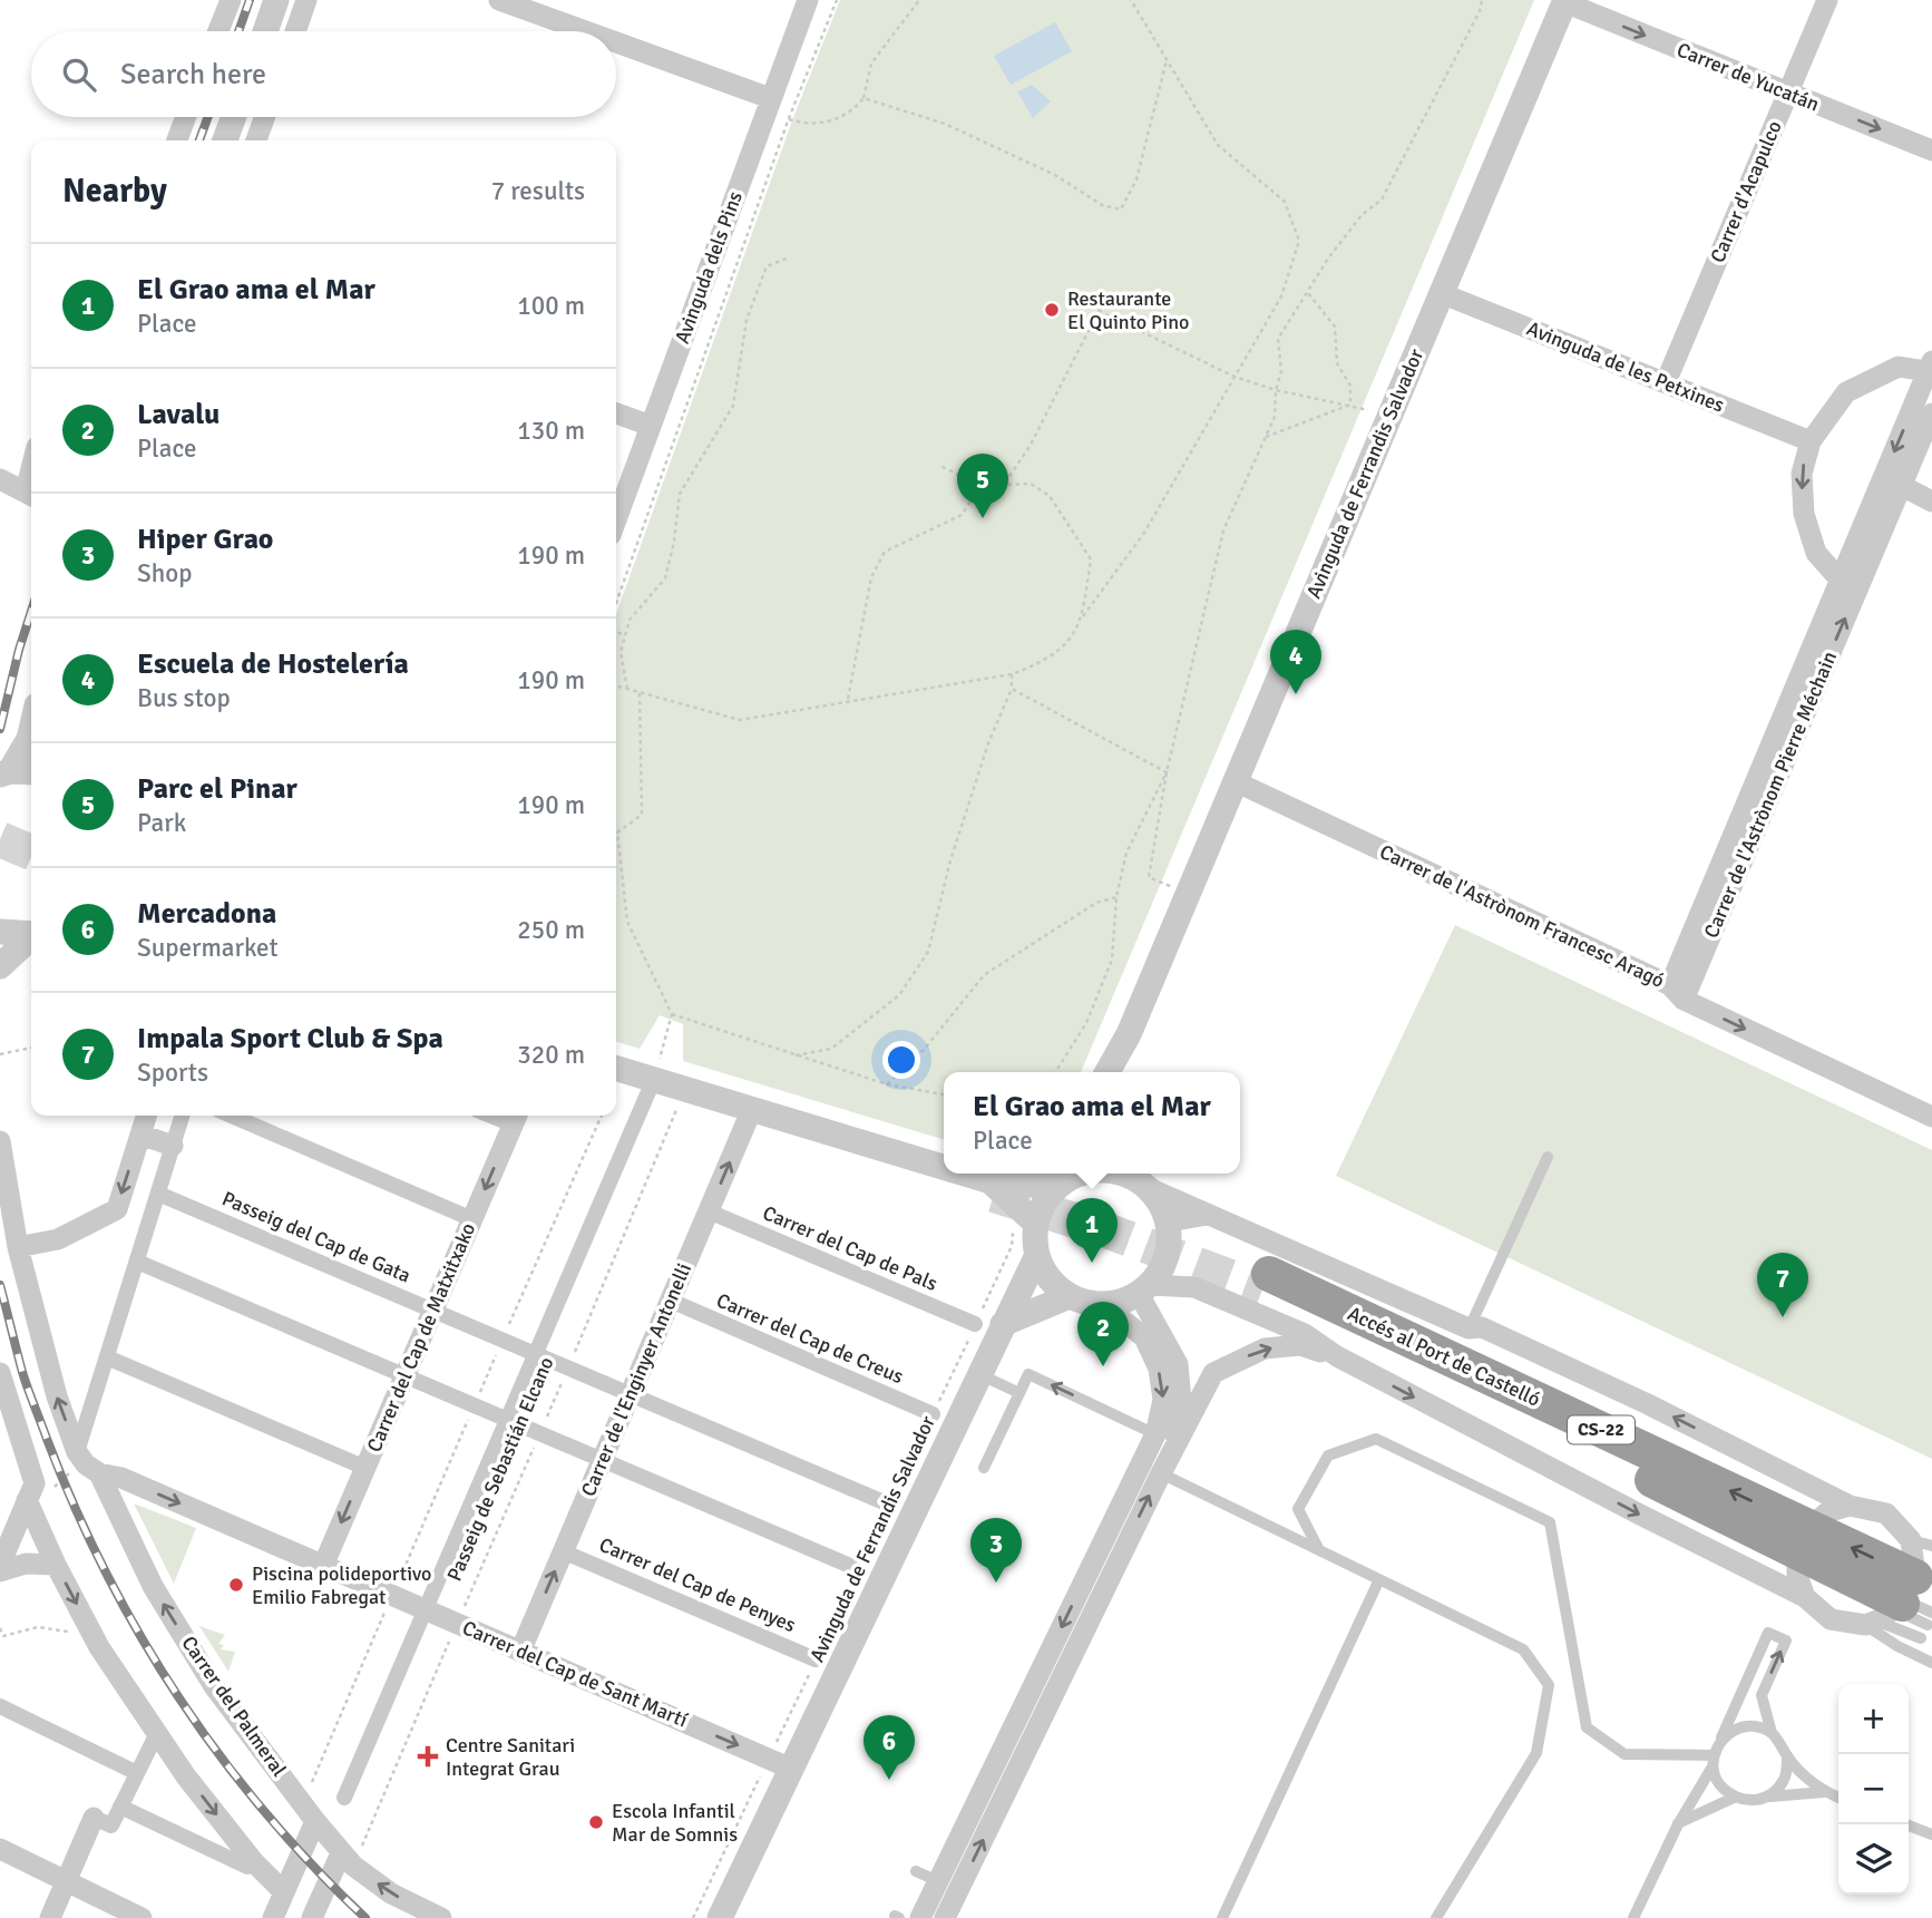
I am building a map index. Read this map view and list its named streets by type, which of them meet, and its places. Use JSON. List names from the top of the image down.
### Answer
{
  "streets": {
    "highway": ["Accés al Port de Castelló", "CS-22"],
    "street": [
      "Carrer de Yucatán",
      "Carrer d'Acapulco",
      "Avinguda dels Pins",
      "Avinguda de les Petxines",
      "Avinguda de Ferrandis Salvador",
      "Carrer de l'Astrònom Pierre Méchain",
      "Carrer de l'Astrònom Francesc Aragó",
      "Passeig del Cap de Gata",
      "Carrer del Cap de Pals",
      "Carrer del Cap de Matxitxako",
      "Carrer del Cap de Creus",
      "Carrer de l'Enginyer Antonelli",
      "Passeig de Sebastián Elcano",
      "Carrer del Cap de Penyes",
      "Carrer del Cap de Sant Martí",
      "Carrer del Palmeral"
    ]
  },
  "crossings": [
    ["Carrer de Yucatán", "Carrer d'Acapulco"],
    ["Carrer de Yucatán", "Avinguda de Ferrandis Salvador"],
    ["Carrer d'Acapulco", "Avinguda de les Petxines"],
    ["Avinguda de les Petxines", "Avinguda de Ferrandis Salvador"],
    ["Avinguda de Ferrandis Salvador", "Carrer de l'Astrònom Francesc Aragó"],
    ["Avinguda de Ferrandis Salvador", "Passeig del Cap de Gata"],
    ["Avinguda de Ferrandis Salvador", "Carrer del Cap de Pals"],
    ["Avinguda de Ferrandis Salvador", "Carrer del Cap de Creus"],
    ["Avinguda de Ferrandis Salvador", "Carrer del Cap de Penyes"],
    ["Avinguda de Ferrandis Salvador", "Carrer del Cap de Sant Martí"],
    ["Carrer de l'Astrònom Pierre Méchain", "Carrer de l'Astrònom Francesc Aragó"],
    ["Passeig del Cap de Gata", "Carrer del Cap de Matxitxako"],
    ["Passeig del Cap de Gata", "Carrer de l'Enginyer Antonelli"],
    ["Passeig del Cap de Gata", "Passeig de Sebastián Elcano"],
    ["Carrer del Cap de Pals", "Carrer de l'Enginyer Antonelli"],
    ["Carrer del Cap de Matxitxako", "Carrer del Cap de Sant Martí"],
    ["Carrer del Cap de Creus", "Carrer de l'Enginyer Antonelli"],
    ["Carrer de l'Enginyer Antonelli", "Carrer del Cap de Penyes"],
    ["Carrer de l'Enginyer Antonelli", "Carrer del Cap de Sant Martí"],
    ["Passeig de Sebastián Elcano", "Carrer del Cap de Sant Martí"],
    ["Passeig de Sebastián Elcano", "Carrer del Palmeral"],
    ["Carrer del Cap de Sant Martí", "Carrer del Palmeral"]
  ],
  "one_way": [
    "Carrer de Yucatán",
    "Carrer de l'Astrònom Francesc Aragó",
    "Carrer del Cap de Matxitxako",
    "Carrer de l'Enginyer Antonelli"
  ],
  "places": {
    "other": ["Restaurante El Quinto Pino", "Piscina polideportivo Emilio Fabregat", "Escola Infantil Mar de Somnis"],
    "health": ["Centre Sanitari Integrat Grau"]
  },
  "page": {
    "search": "Search here",
    "heading": ["Nearby", "7 results"],
    "list": [
      {
        "mark": "1",
        "name": "El Grao ama el Mar",
        "note": "Place",
        "value": "100 m"
      },
      {
        "mark": "2",
        "name": "Lavalu",
        "note": "Place",
        "value": "130 m"
      },
      {
        "mark": "3",
        "name": "Hiper Grao",
        "note": "Shop",
        "value": "190 m"
      },
      {
        "mark": "4",
        "name": "Escuela de Hostelería",
        "note": "Bus stop",
        "value": "190 m"
      },
      {
        "mark": "5",
        "name": "Parc el Pinar",
        "note": "Park",
        "value": "190 m"
      },
      {
        "mark": "6",
        "name": "Mercadona",
        "note": "Supermarket",
        "value": "250 m"
      },
      {
        "mark": "7",
        "name": "Impala Sport Club & Spa",
        "note": "Sports",
        "value": "320 m"
      }
    ],
    "pins": [
      "5",
      "4",
      "1",
      "7",
      "2",
      "3",
      "6"
    ],
    "popup": ["El Grao ama el Mar", "Place"],
    "map_buttons": ["+", "−"]
  }
}
